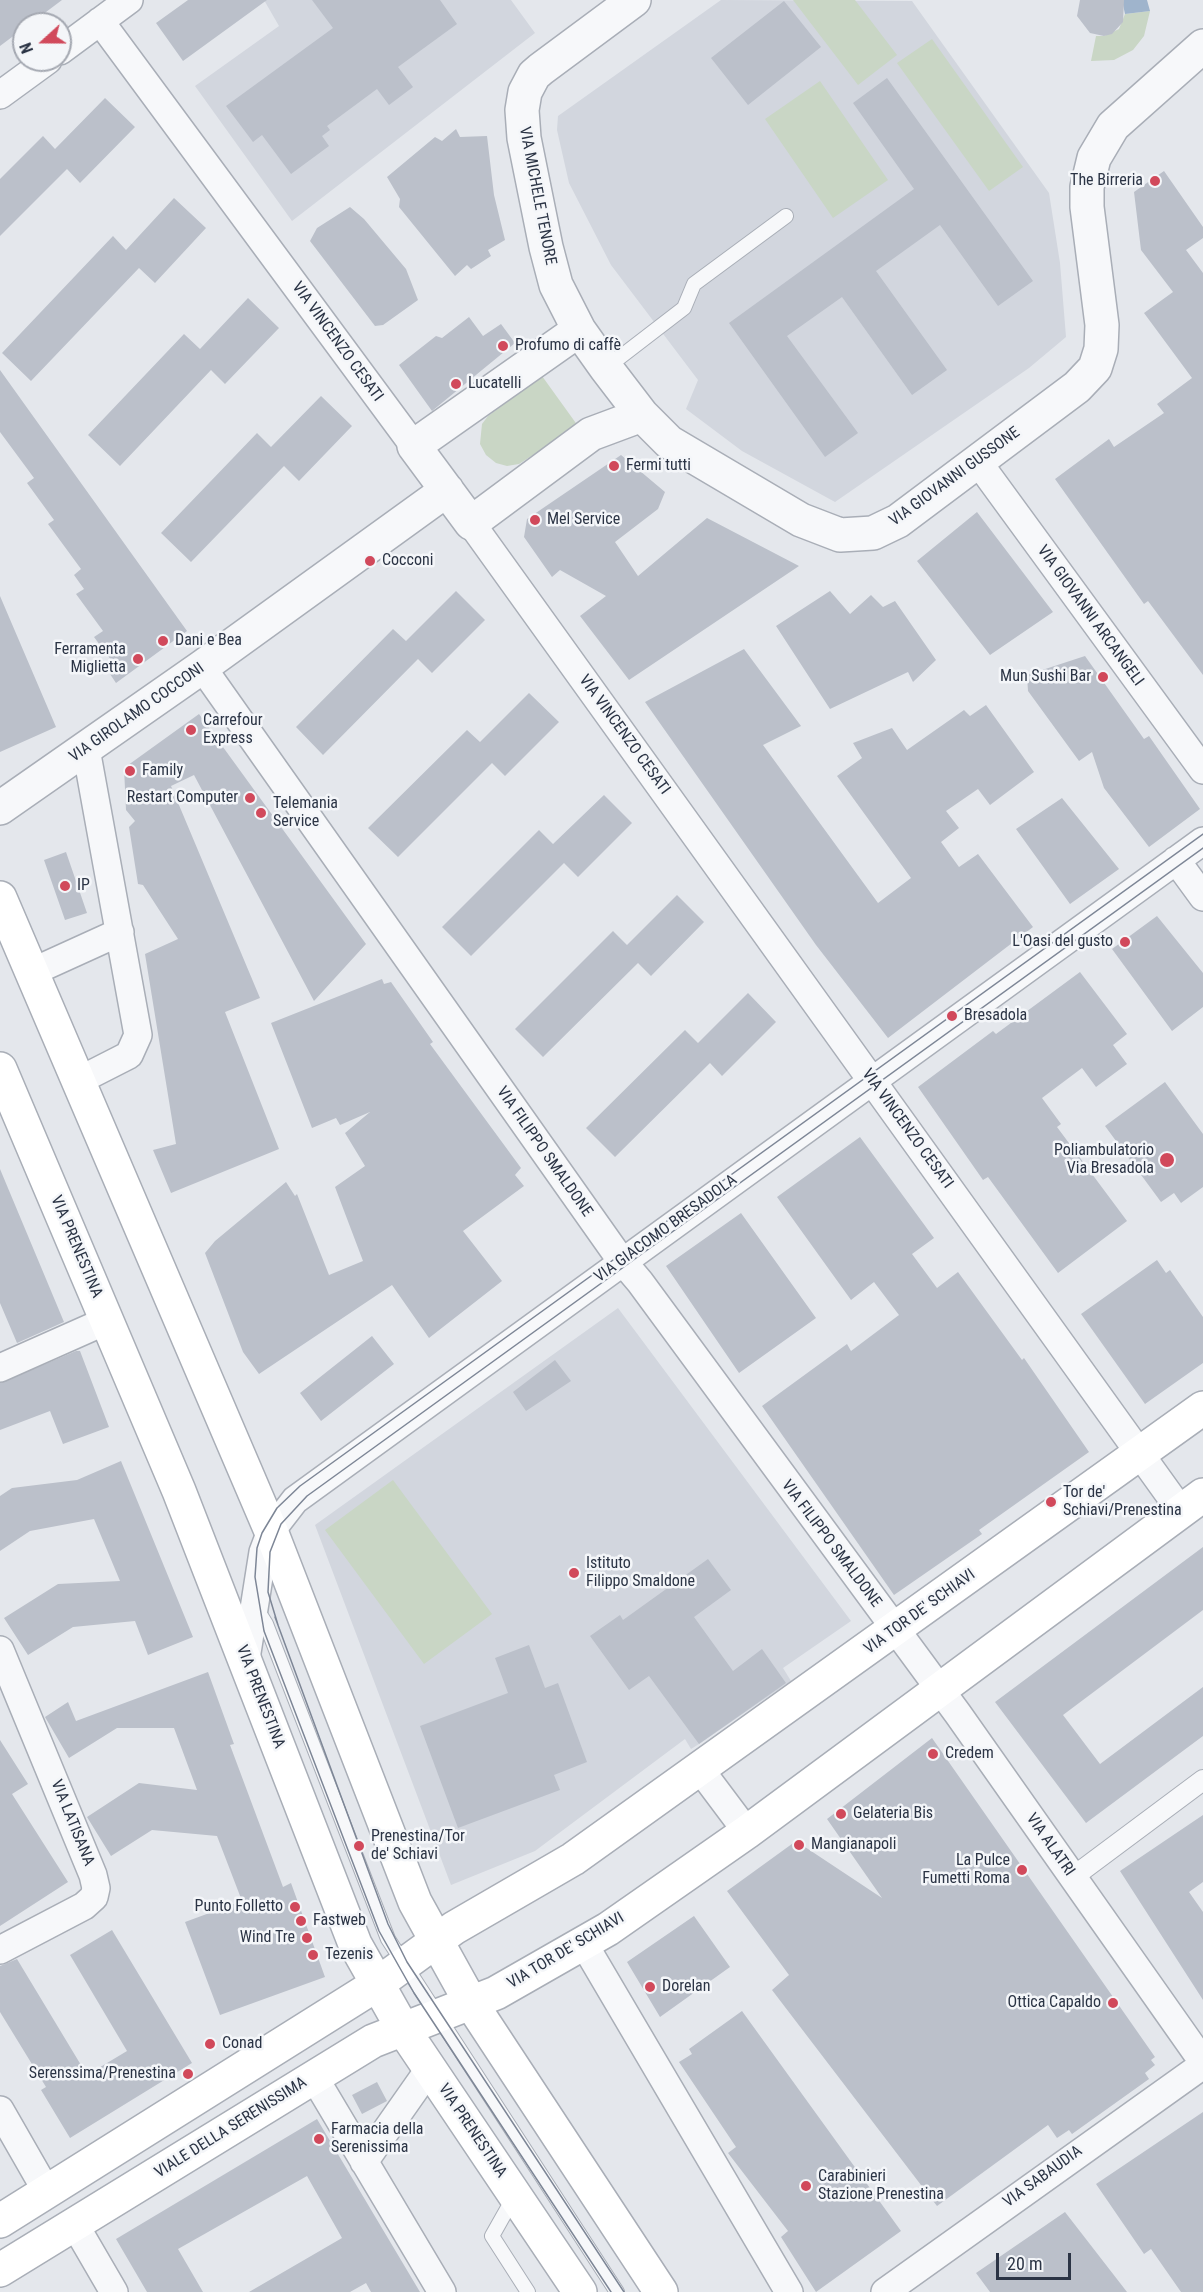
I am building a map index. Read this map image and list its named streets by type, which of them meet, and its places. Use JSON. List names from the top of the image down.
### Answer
{
  "streets": {
    "main road": ["VIA PRENESTINA", "VIA TOR DE' SCHIAVI", "VIALE DELLA SERENISSIMA"],
    "street": [
      "VIA MICHELE TENORE",
      "VIA VINCENZO CESATI",
      "VIA GIOVANNI GUSSONE",
      "VIA GIOVANNI ARCANGELI",
      "VIA GIROLAMO COCCONI",
      "VIA FILIPPO SMALDONE",
      "VIA GIACOMO BRESADOLA",
      "VIA LATISANA",
      "VIA ALATRI",
      "VIA SABAUDIA"
    ]
  },
  "crossings": [
    ["VIA MICHELE TENORE", "VIA GIOVANNI GUSSONE"],
    ["VIA VINCENZO CESATI", "VIA GIROLAMO COCCONI"],
    ["VIA VINCENZO CESATI", "VIA GIACOMO BRESADOLA"],
    ["VIA VINCENZO CESATI", "VIA TOR DE' SCHIAVI"],
    ["VIA GIOVANNI GUSSONE", "VIA GIOVANNI ARCANGELI"],
    ["VIA GIROLAMO COCCONI", "VIA FILIPPO SMALDONE"],
    ["VIA FILIPPO SMALDONE", "VIA GIACOMO BRESADOLA"],
    ["VIA FILIPPO SMALDONE", "VIA TOR DE' SCHIAVI"],
    ["VIA FILIPPO SMALDONE", "VIA ALATRI"],
    ["VIA GIACOMO BRESADOLA", "VIA PRENESTINA"],
    ["VIA PRENESTINA", "VIALE DELLA SERENISSIMA"],
    ["VIA TOR DE' SCHIAVI", "VIA ALATRI"],
    ["VIA TOR DE' SCHIAVI", "VIALE DELLA SERENISSIMA"],
    ["VIA ALATRI", "VIA SABAUDIA"]
  ],
  "places": [
    "The Birreria",
    "Profumo di caffè",
    "Lucatelli",
    "Fermi tutti",
    "Mel Service",
    "Cocconi",
    "Dani e Bea",
    "Ferramenta Miglietta",
    "Mun Sushi Bar",
    "Carrefour Express",
    "Family",
    "Restart Computer",
    "Telemania Service",
    "IP",
    "L'Oasi del gusto",
    "Bresadola",
    "Poliambulatorio Via Bresadola",
    "Tor de' Schiavi/Prenestina",
    "Istituto Filippo Smaldone",
    "Credem",
    "Gelateria Bis",
    "Mangianapoli",
    "Prenestina/Tor de' Schiavi",
    "La Pulce Fumetti Roma",
    "Punto Folletto",
    "Fastweb",
    "Wind Tre",
    "Tezenis",
    "Dorelan",
    "Ottica Capaldo",
    "Conad",
    "Serenssima/Prenestina",
    "Farmacia della Serenissima",
    "Carabinieri Stazione Prenestina"
  ],
  "scale_bar": "20 m",
  "north": "left"
}
